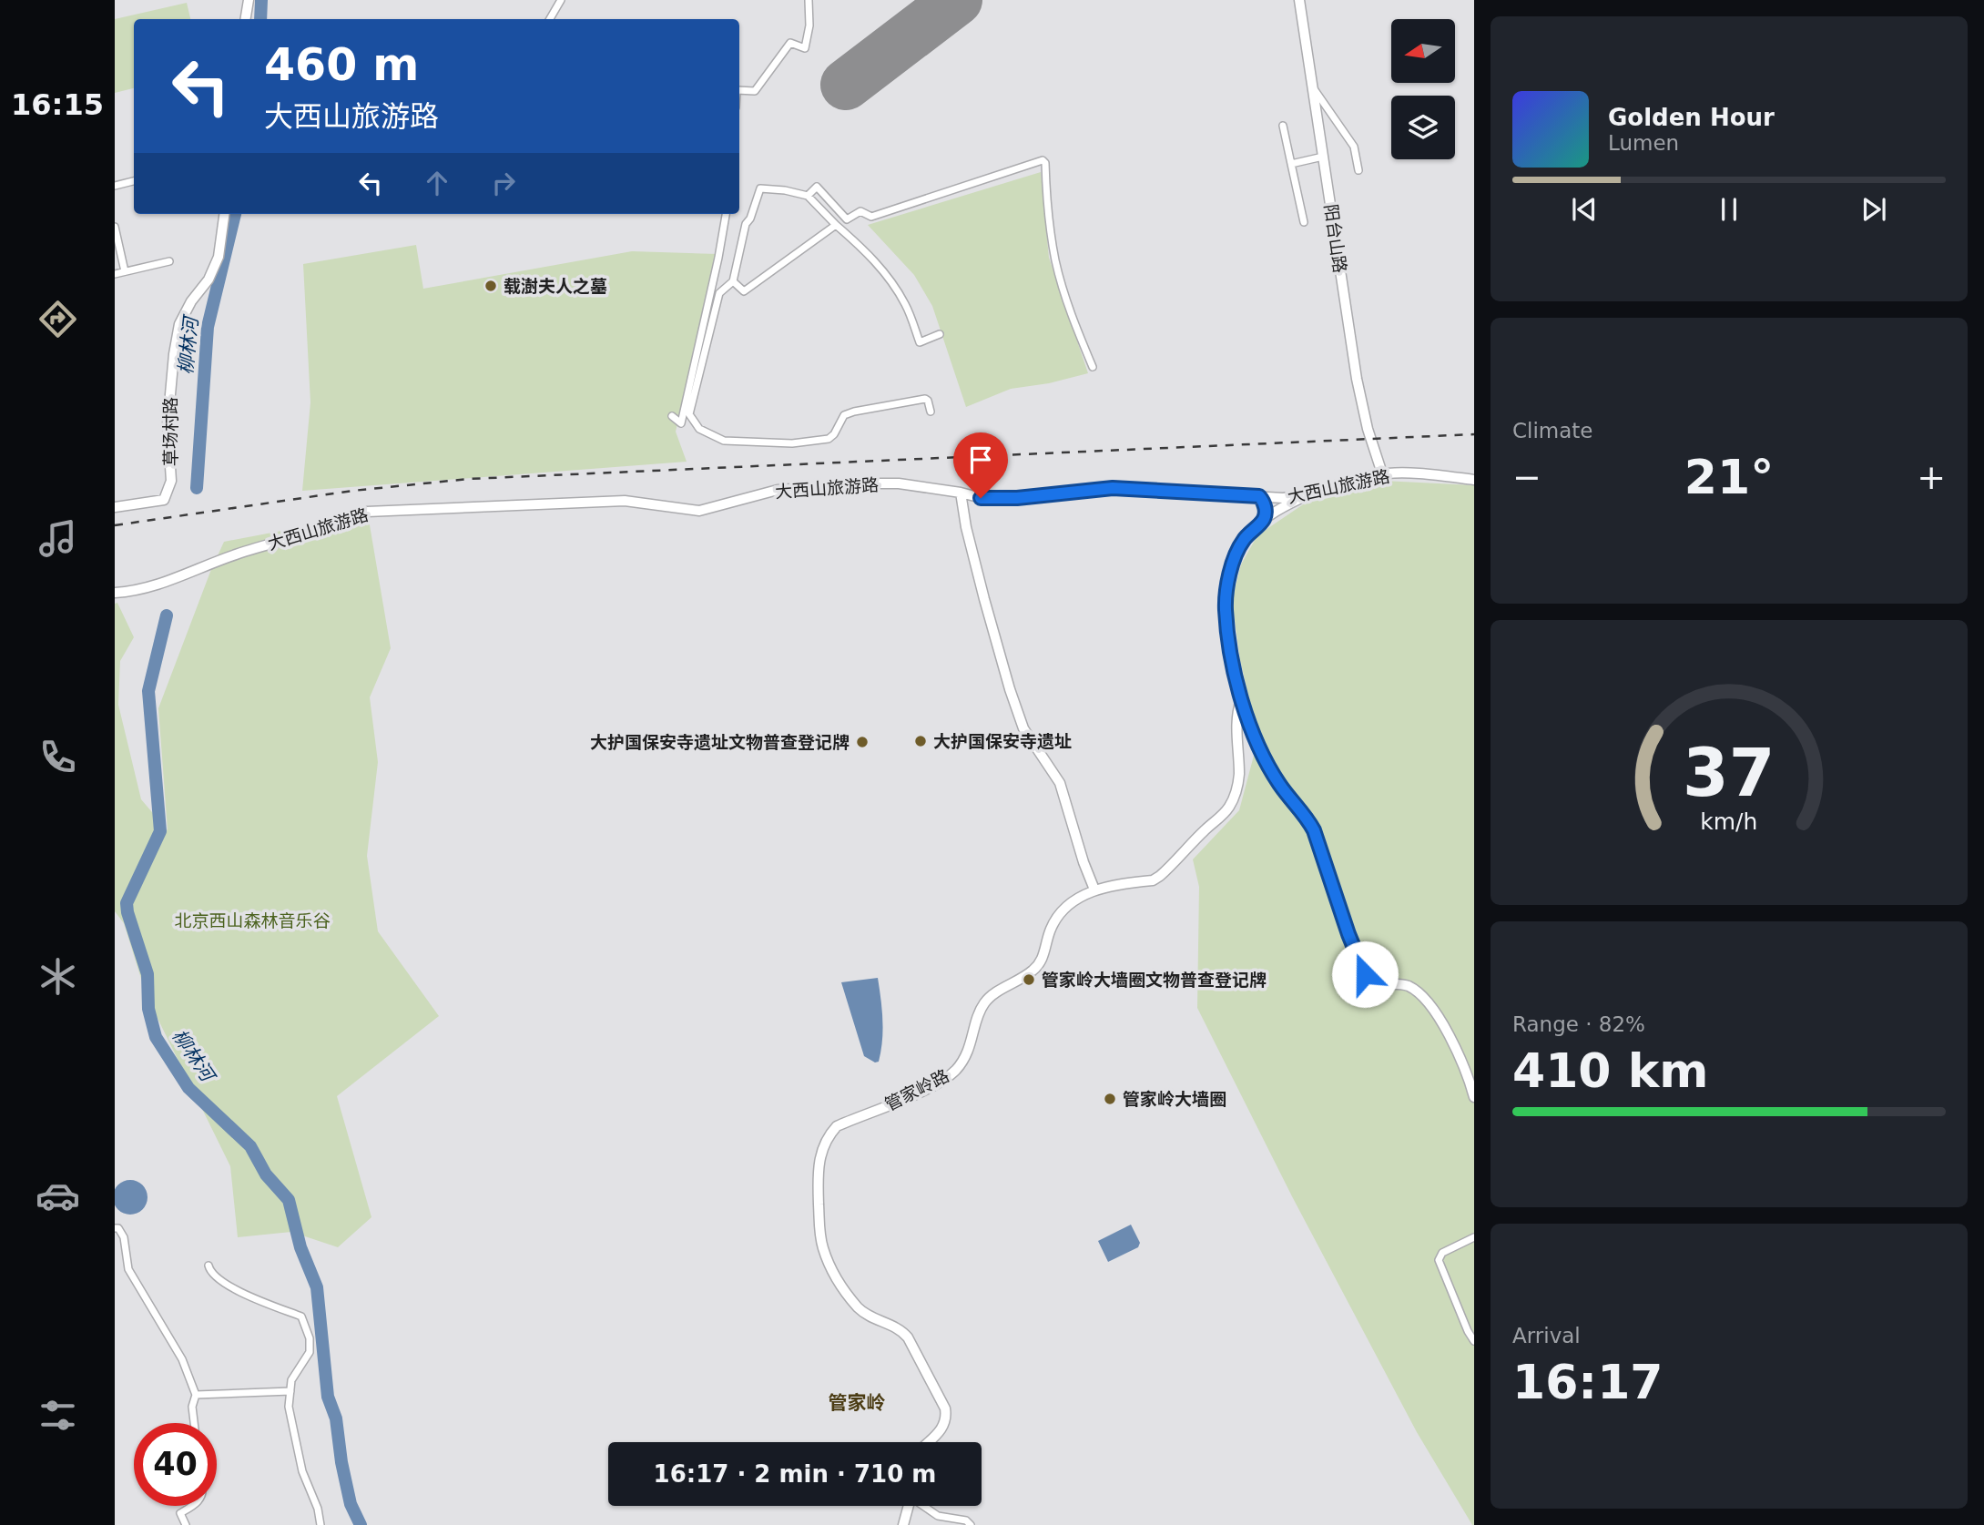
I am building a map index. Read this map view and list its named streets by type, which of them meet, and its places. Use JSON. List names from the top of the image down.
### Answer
{
  "streets": {
    "street": [
      "阳台山路",
      "草场村路",
      "大西山旅游路",
      "管家岭路"
    ]
  },
  "crossings": [
    ["阳台山路", "大西山旅游路"]
  ],
  "districts": ["管家岭"],
  "water": ["柳林河"],
  "parks": ["北京西山森林音乐谷"],
  "places": [
    "载澍夫人之墓",
    "大护国保安寺遗址",
    "大护国保安寺遗址文物普查登记牌",
    "管家岭大墙圈文物普查登记牌",
    "管家岭大墙圈"
  ],
  "north": "left",
  "page": {
    "tabs": "16:15",
    "turn": ["460 m", "大西山旅游路"],
    "song": ["Golden Hour", "Lumen"],
    "tile": [
      "Climate",
      ["Range · 82%", "410 km"],
      ["Arrival", "16:17"]
    ],
    "heat": ["−", "21°", "+"],
    "limit": "40",
    "trip": "16:17 · 2 min · 710 m",
    "gauge": ["37", "km/h"]
  }
}
